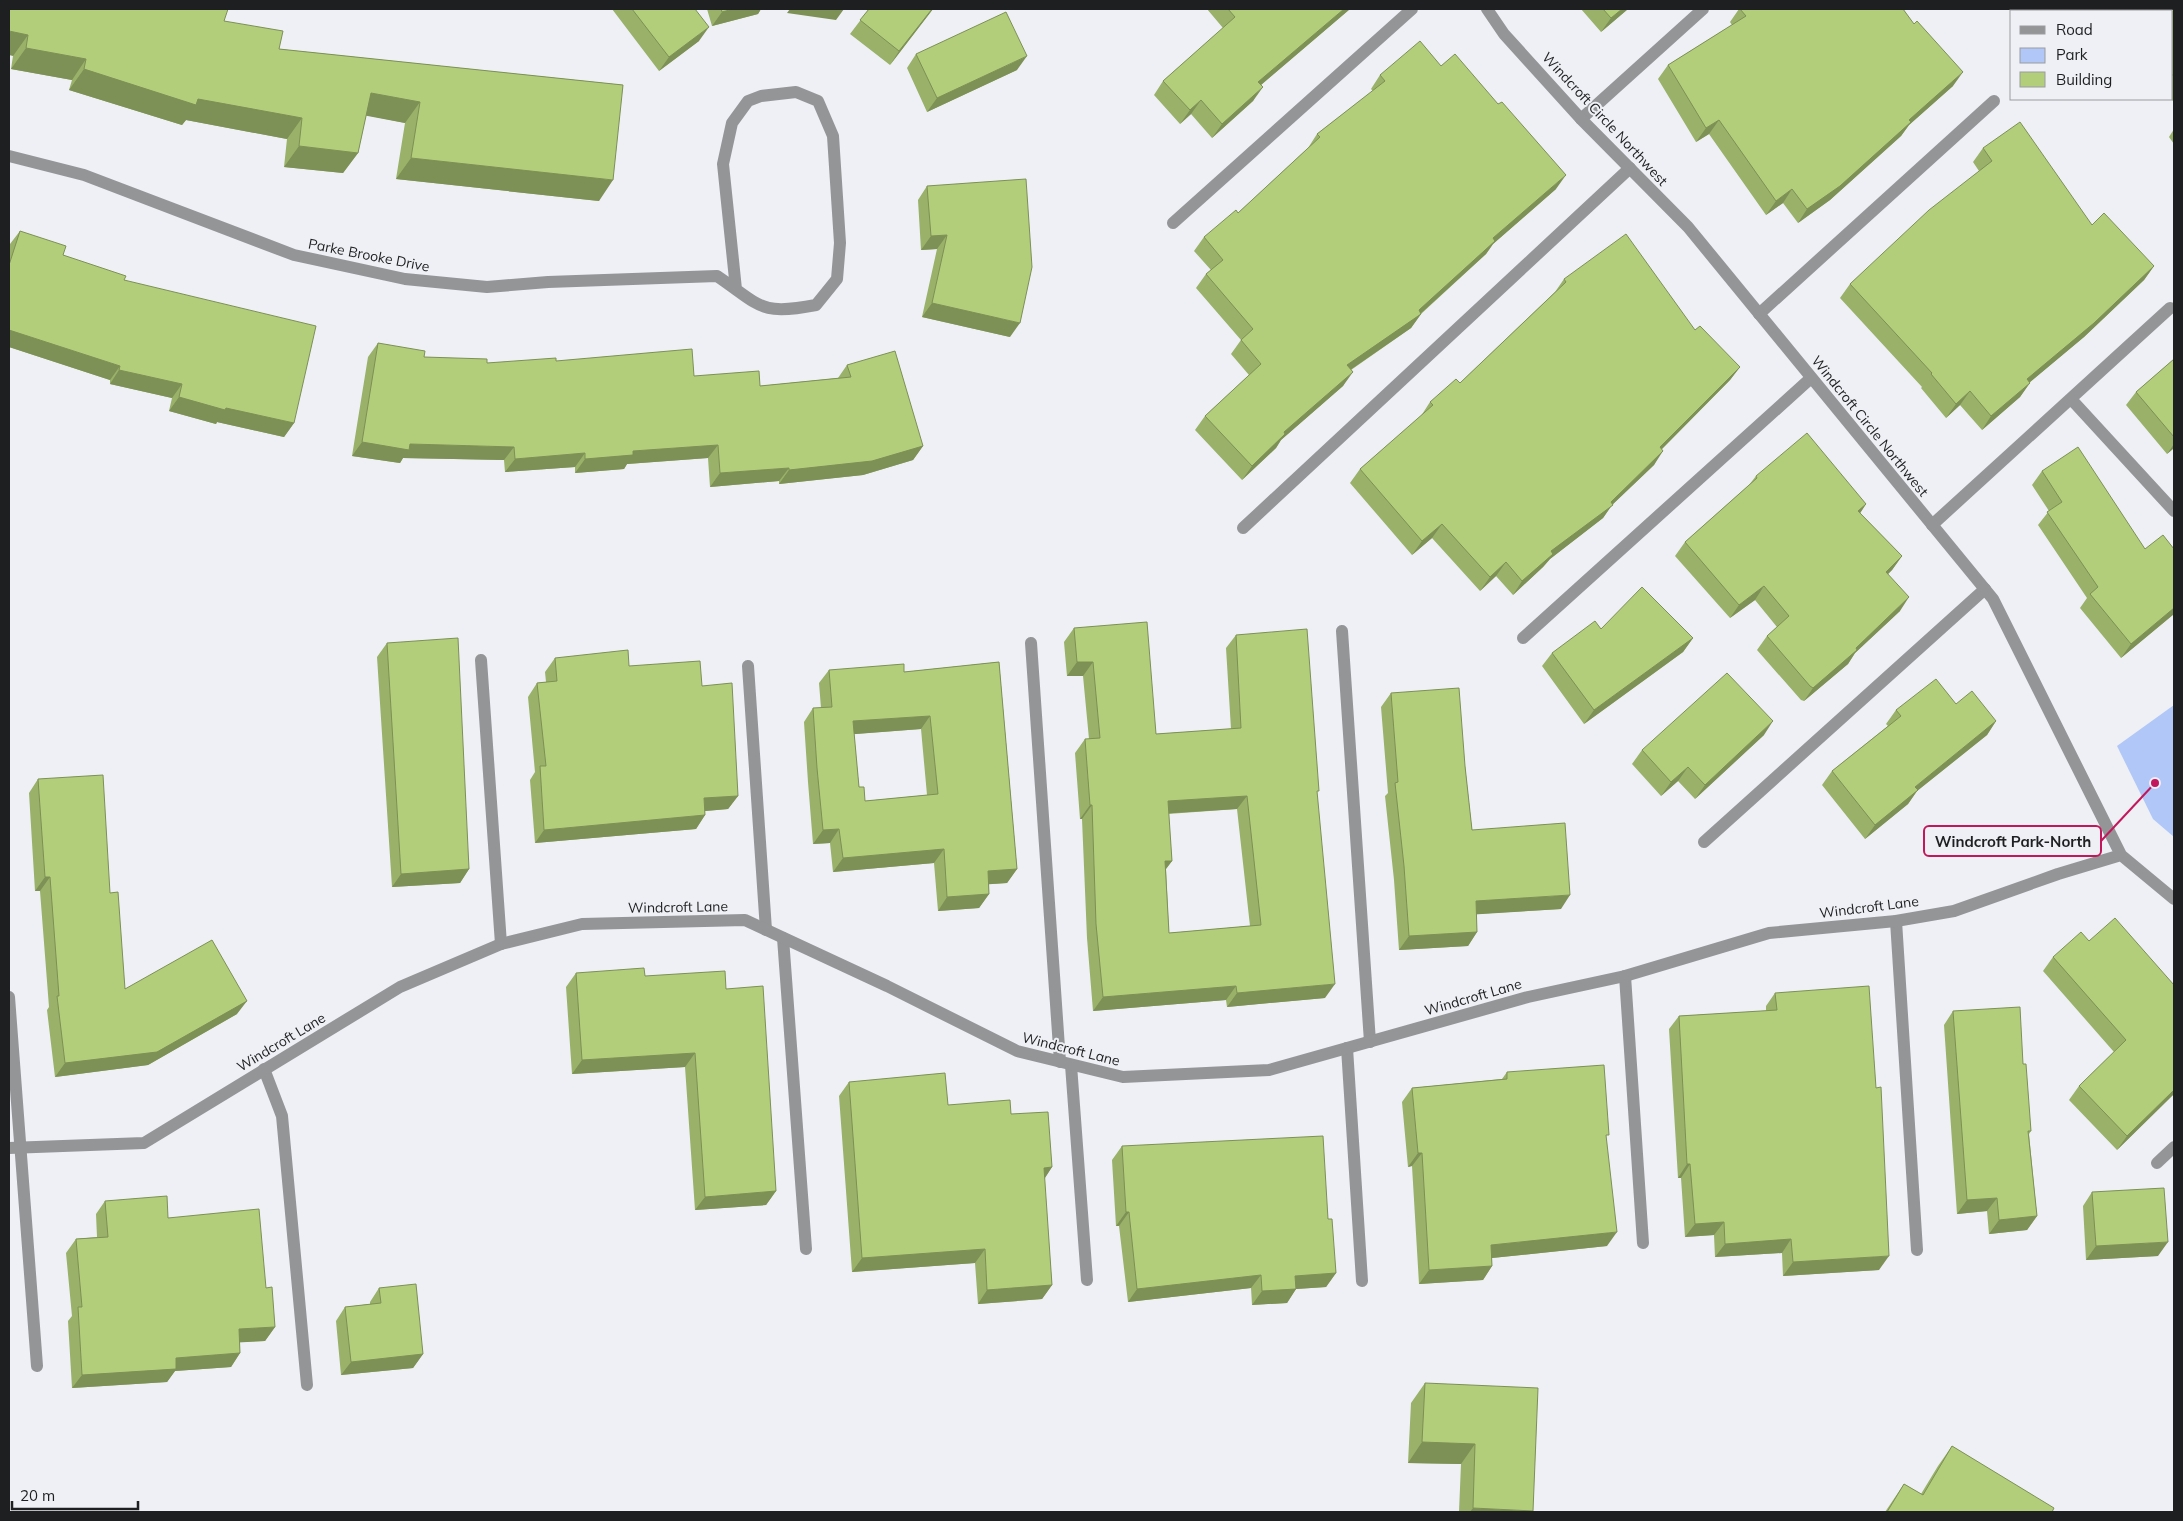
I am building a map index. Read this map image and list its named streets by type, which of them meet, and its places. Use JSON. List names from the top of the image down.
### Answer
{
  "streets": {
    "street": ["Windcroft Circle Northwest", "Parke Brooke Drive", "Windcroft Lane"]
  },
  "crossings": [
    ["Windcroft Circle Northwest", "Windcroft Lane"]
  ],
  "places": ["Windcroft Park-North"],
  "legend": ["Road", "Park", "Building"],
  "scale_bar": "20 m"
}
